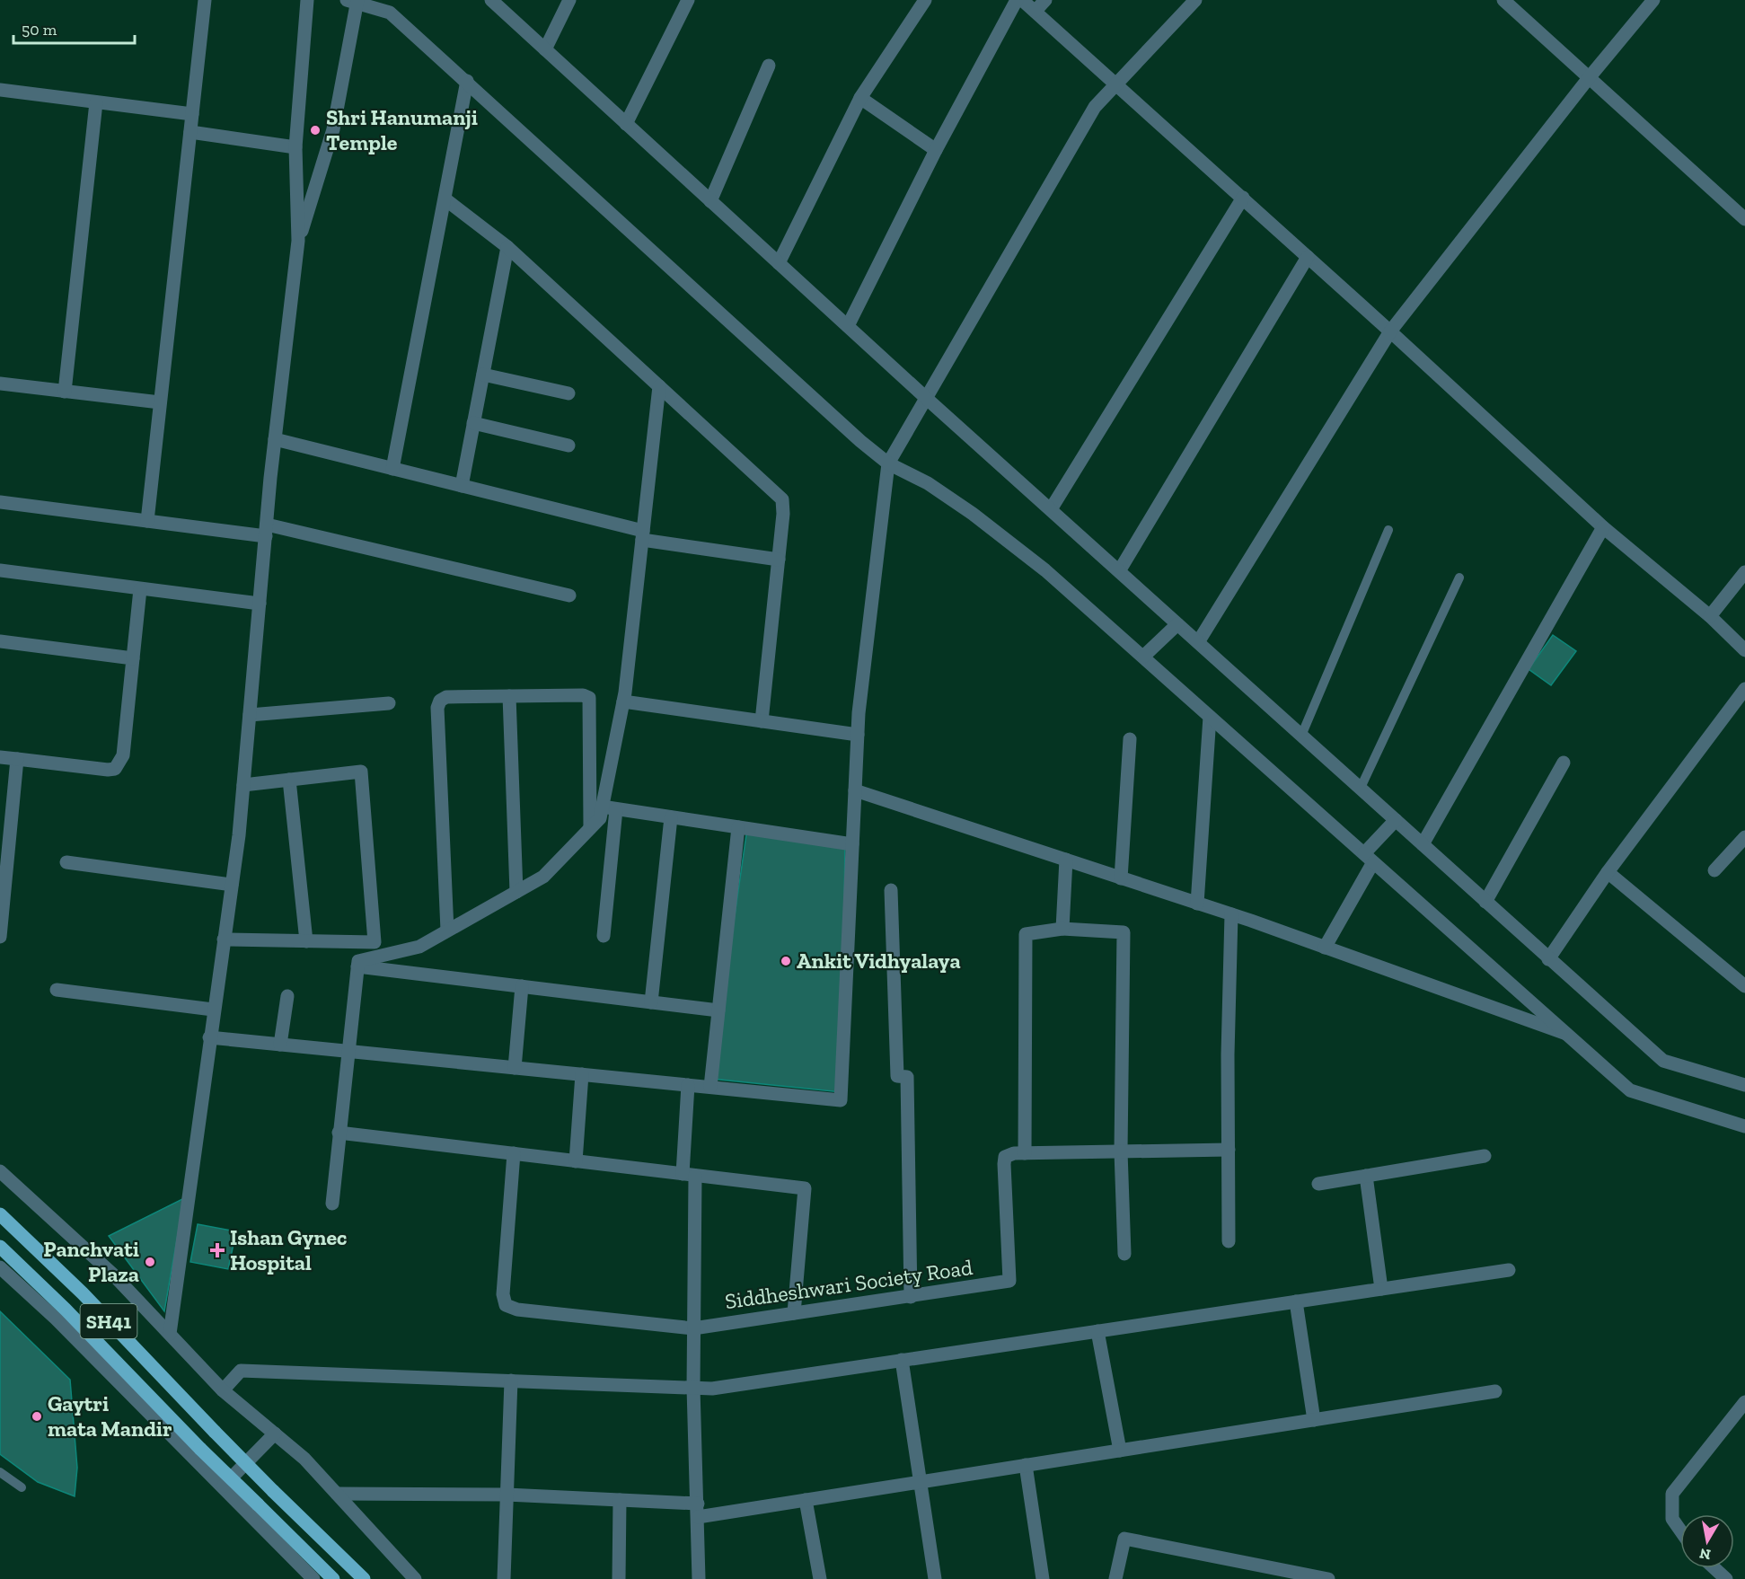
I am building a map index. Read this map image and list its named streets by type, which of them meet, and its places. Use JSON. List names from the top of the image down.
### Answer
{
  "streets": {
    "main road": ["SH41"],
    "street": ["Siddheshwari Society Road"]
  },
  "places": {
    "other": [
      "Shri Hanumanji Temple",
      "Ankit Vidhyalaya",
      "Panchvati Plaza",
      "Gaytri mata Mandir"
    ],
    "health": ["Ishan Gynec Hospital"]
  },
  "scale_bar": "50 m",
  "north": "bottom"
}
